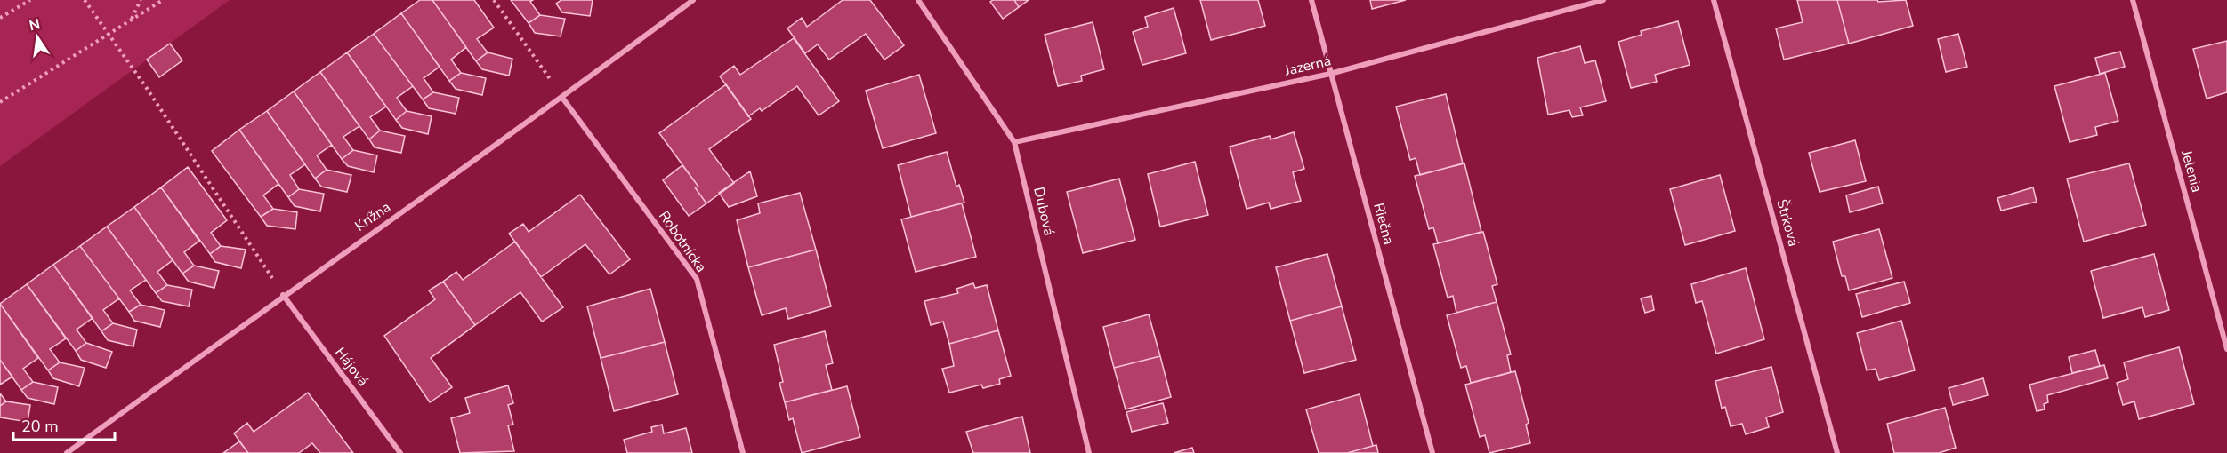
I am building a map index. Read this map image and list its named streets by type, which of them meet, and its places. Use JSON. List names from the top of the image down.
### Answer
{
  "streets": {
    "street": [
      "Jazerná",
      "Jelenia",
      "Dubová",
      "Krížna",
      "Štrková",
      "Riečna",
      "Robotnícka",
      "Hájová"
    ]
  },
  "crossings": [
    ["Jazerná", "Dubová"],
    ["Jazerná", "Riečna"],
    ["Krížna", "Robotnícka"],
    ["Krížna", "Hájová"]
  ],
  "scale_bar": "20 m",
  "north": "top"
}
